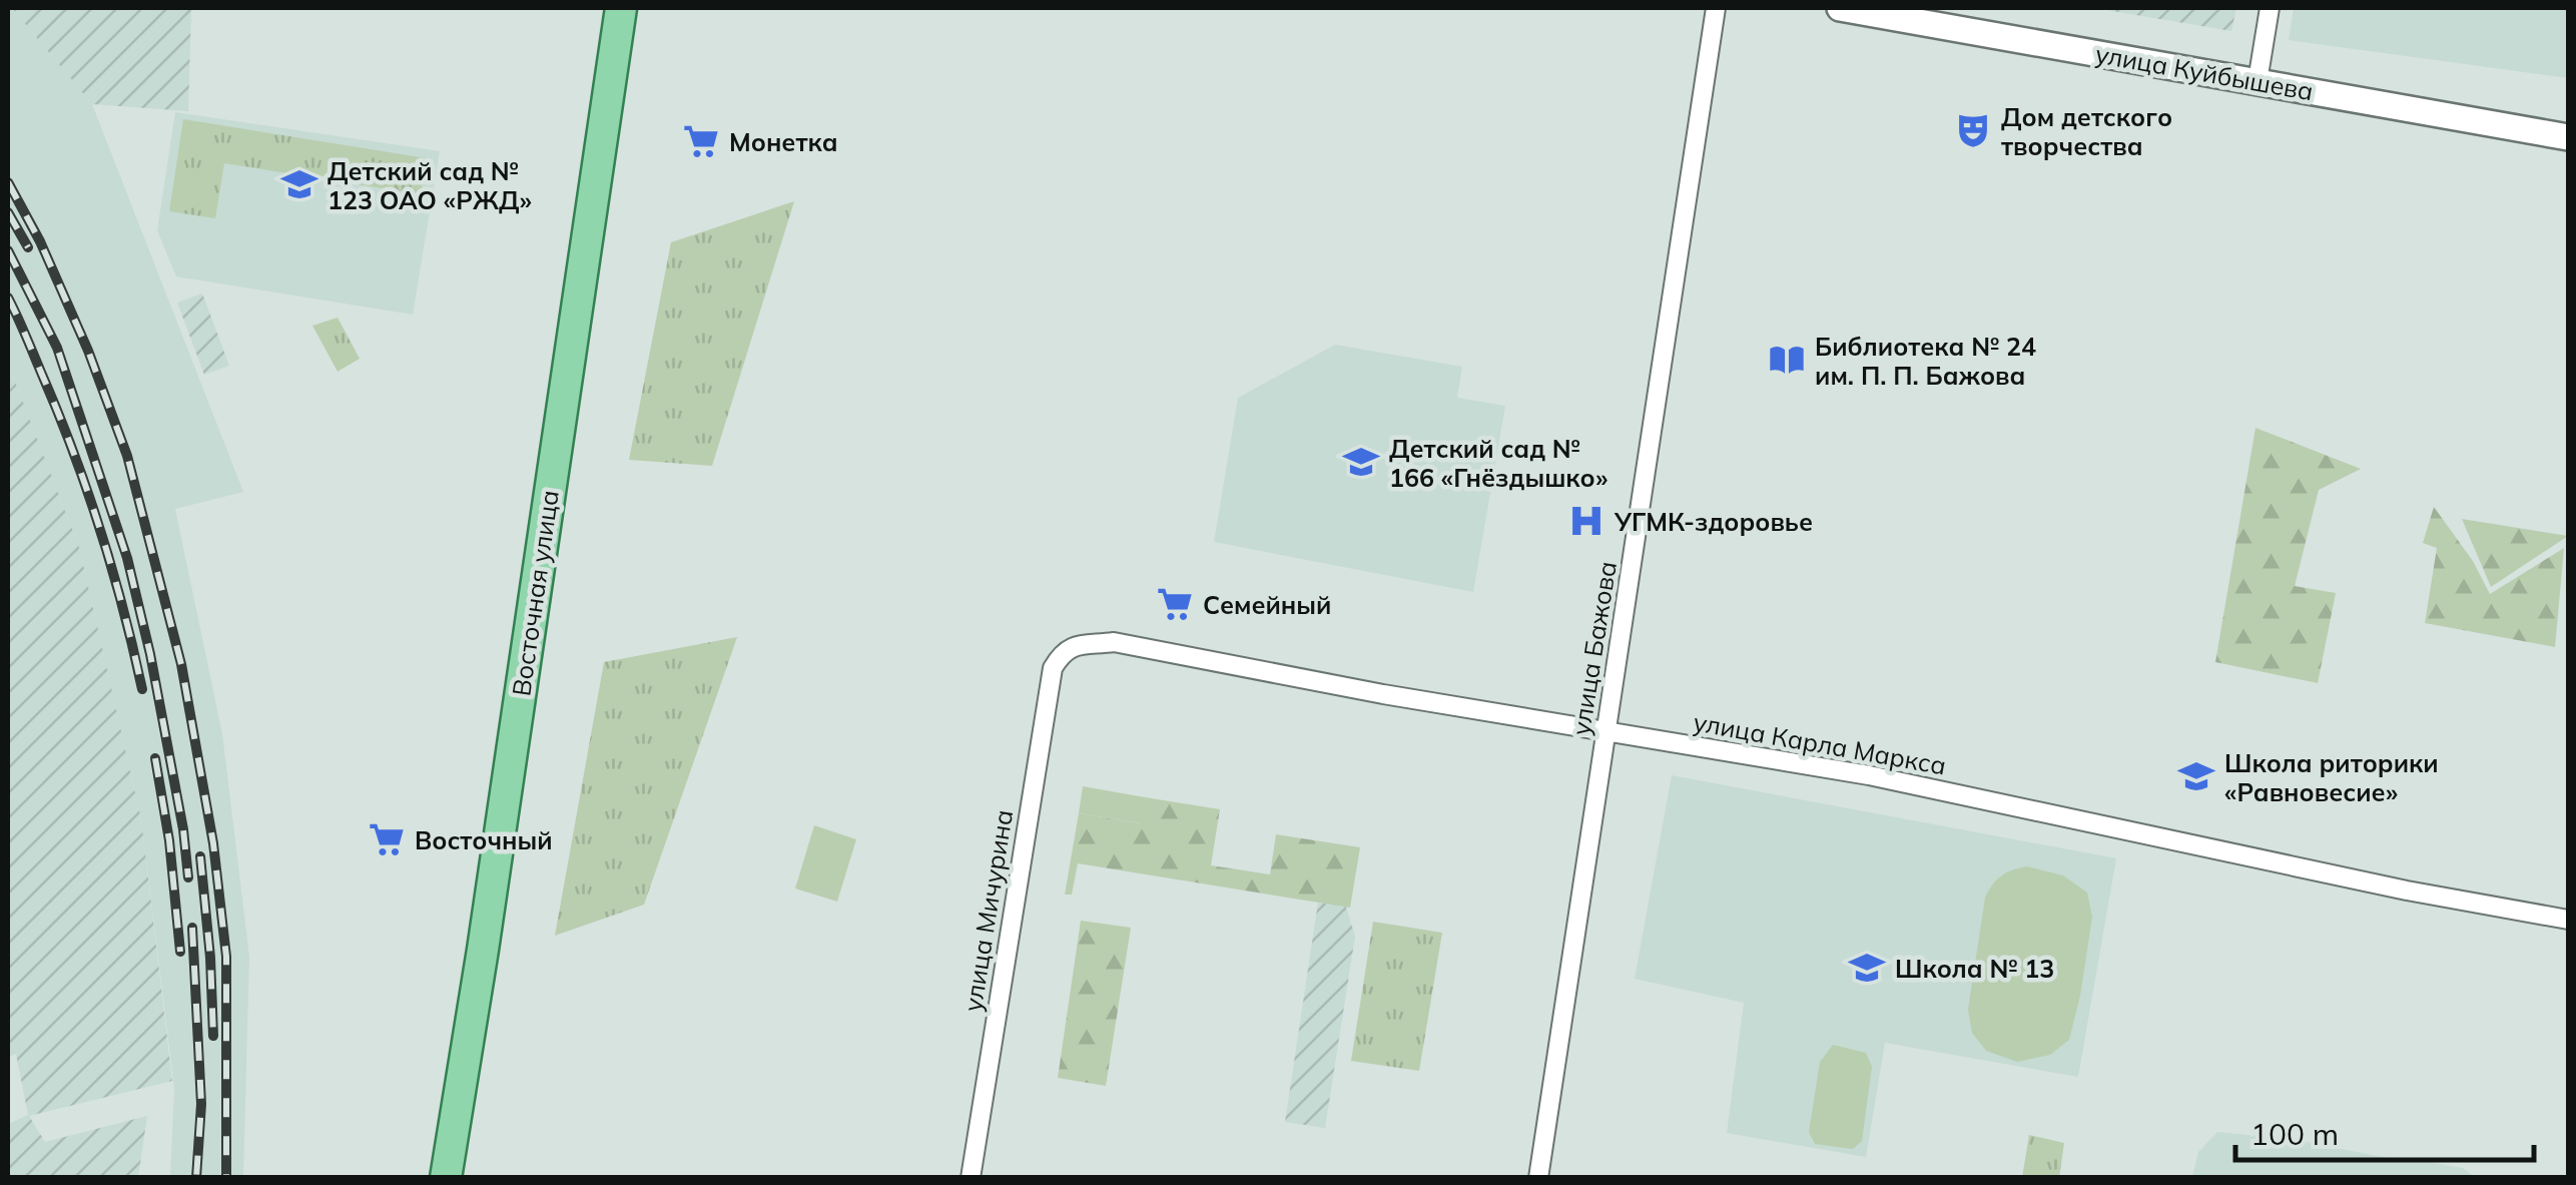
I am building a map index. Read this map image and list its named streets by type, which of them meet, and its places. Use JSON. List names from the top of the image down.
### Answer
{
  "streets": {
    "main road": ["улица Куйбышева", "Восточная улица"],
    "street": ["улица Бажова", "улица Карла Маркса", "улица Мичурина"]
  },
  "crossings": [
    ["улица Бажова", "улица Карла Маркса"],
    ["улица Карла Маркса", "улица Мичурина"]
  ],
  "places": {
    "theatre": ["Дом детского творчества"],
    "supermarket": ["Монетка", "Семейный", "Восточный"],
    "school or university": [
      "Детский сад № 123 ОАО «РЖД»",
      "Детский сад № 166 «Гнёздышко»",
      "Школа риторики «Равновесие»",
      "Школа № 13"
    ],
    "library": ["Библиотека № 24 им. П. П. Бажова"],
    "hospital": ["УГМК-здоровье"]
  },
  "scale_bar": "100 m"
}
